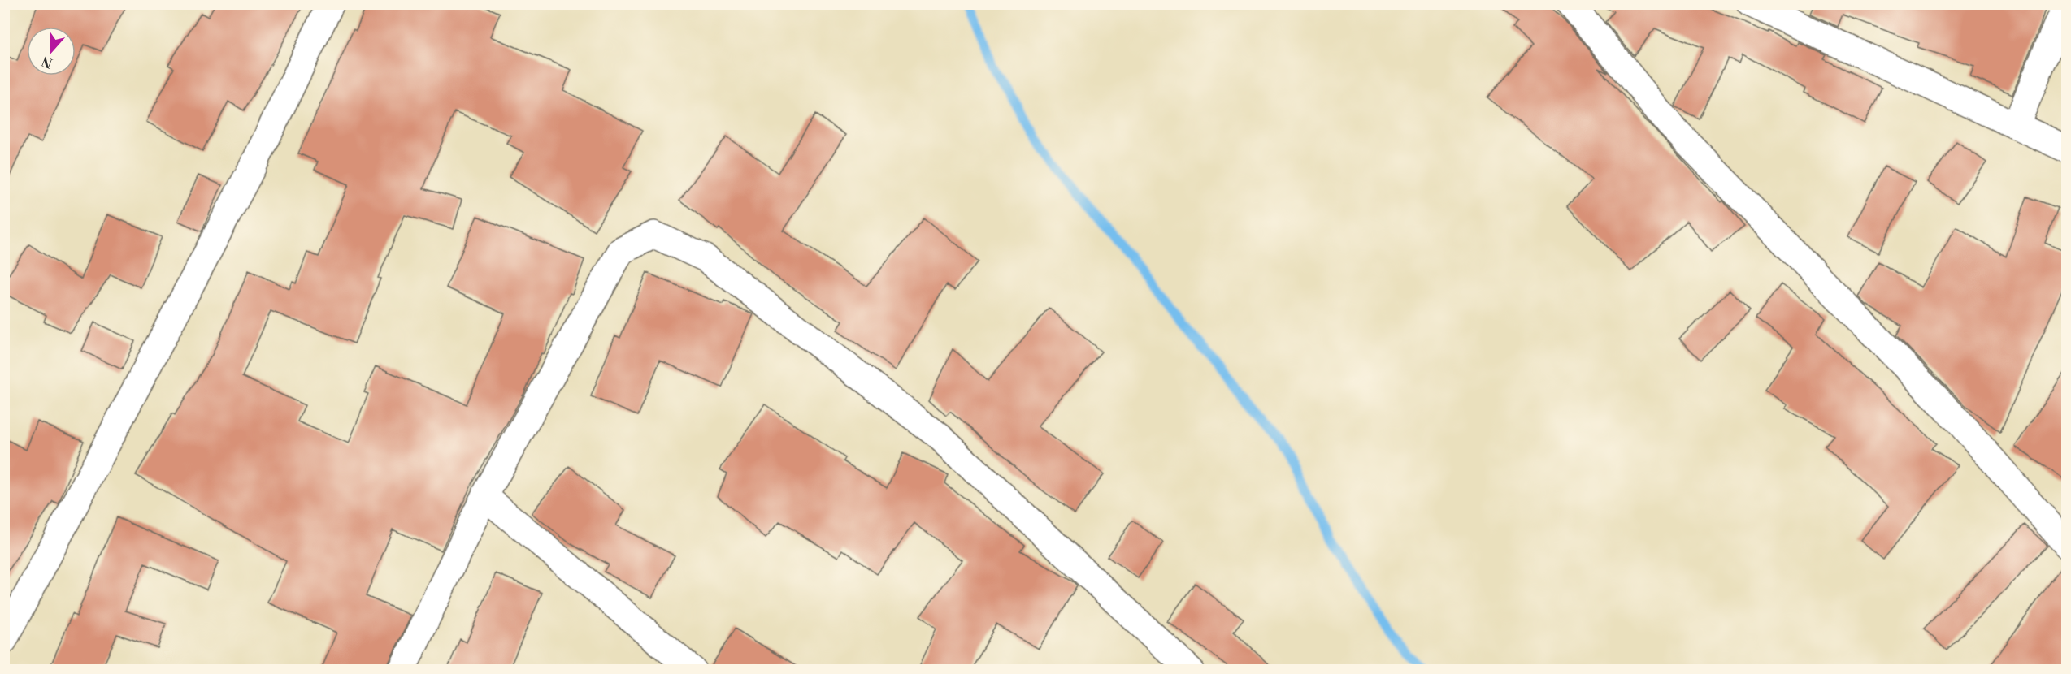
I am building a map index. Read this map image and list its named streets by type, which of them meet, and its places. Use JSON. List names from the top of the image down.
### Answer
{
  "north": "bottom"
}
